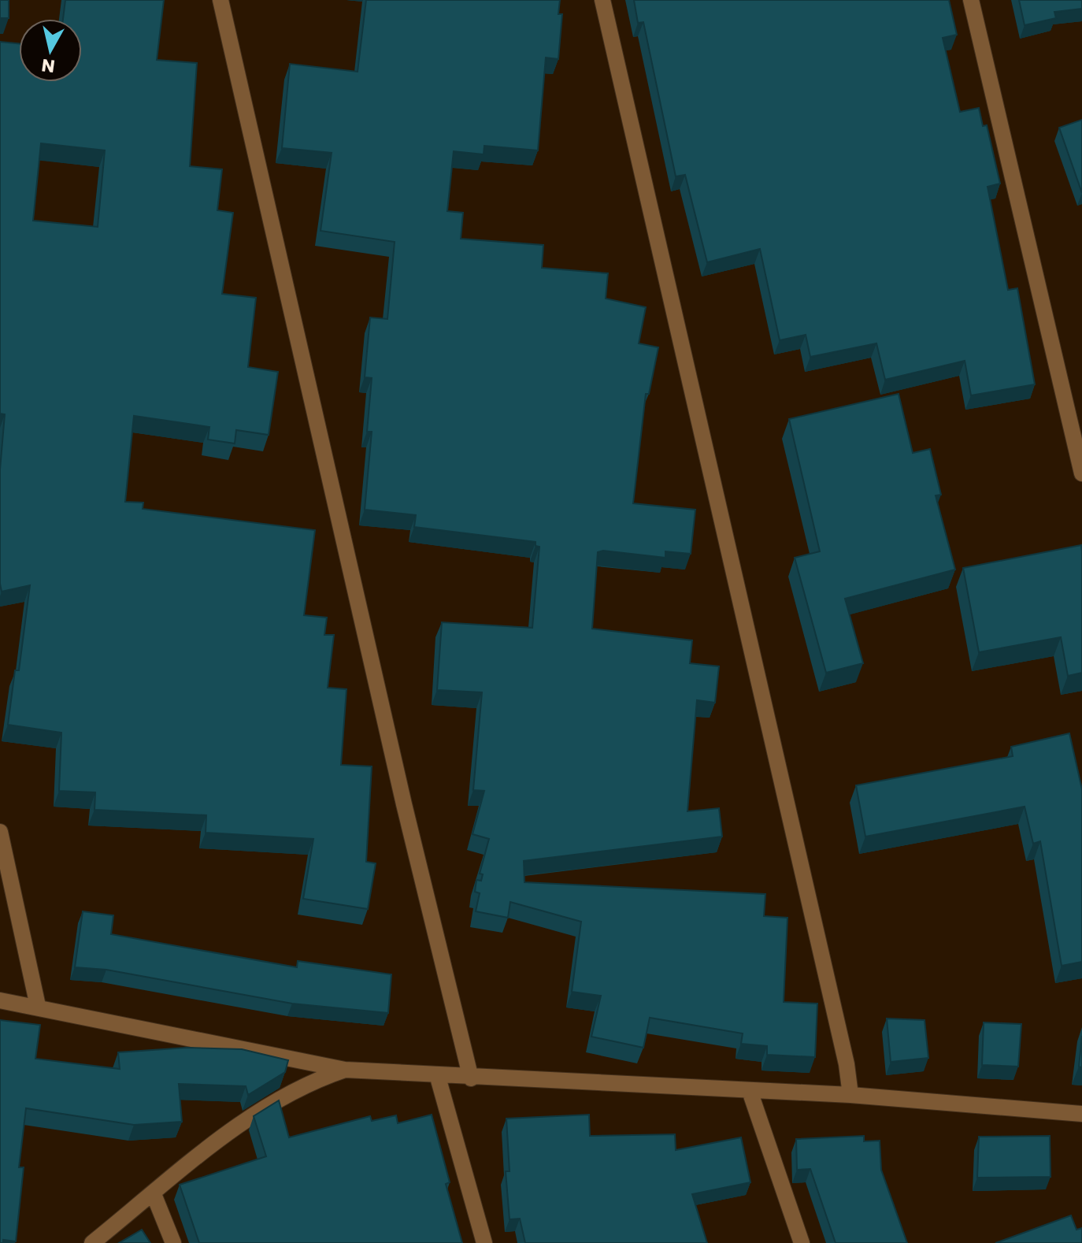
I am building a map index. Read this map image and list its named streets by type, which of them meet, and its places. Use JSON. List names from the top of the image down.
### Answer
{
  "north": "bottom"
}
